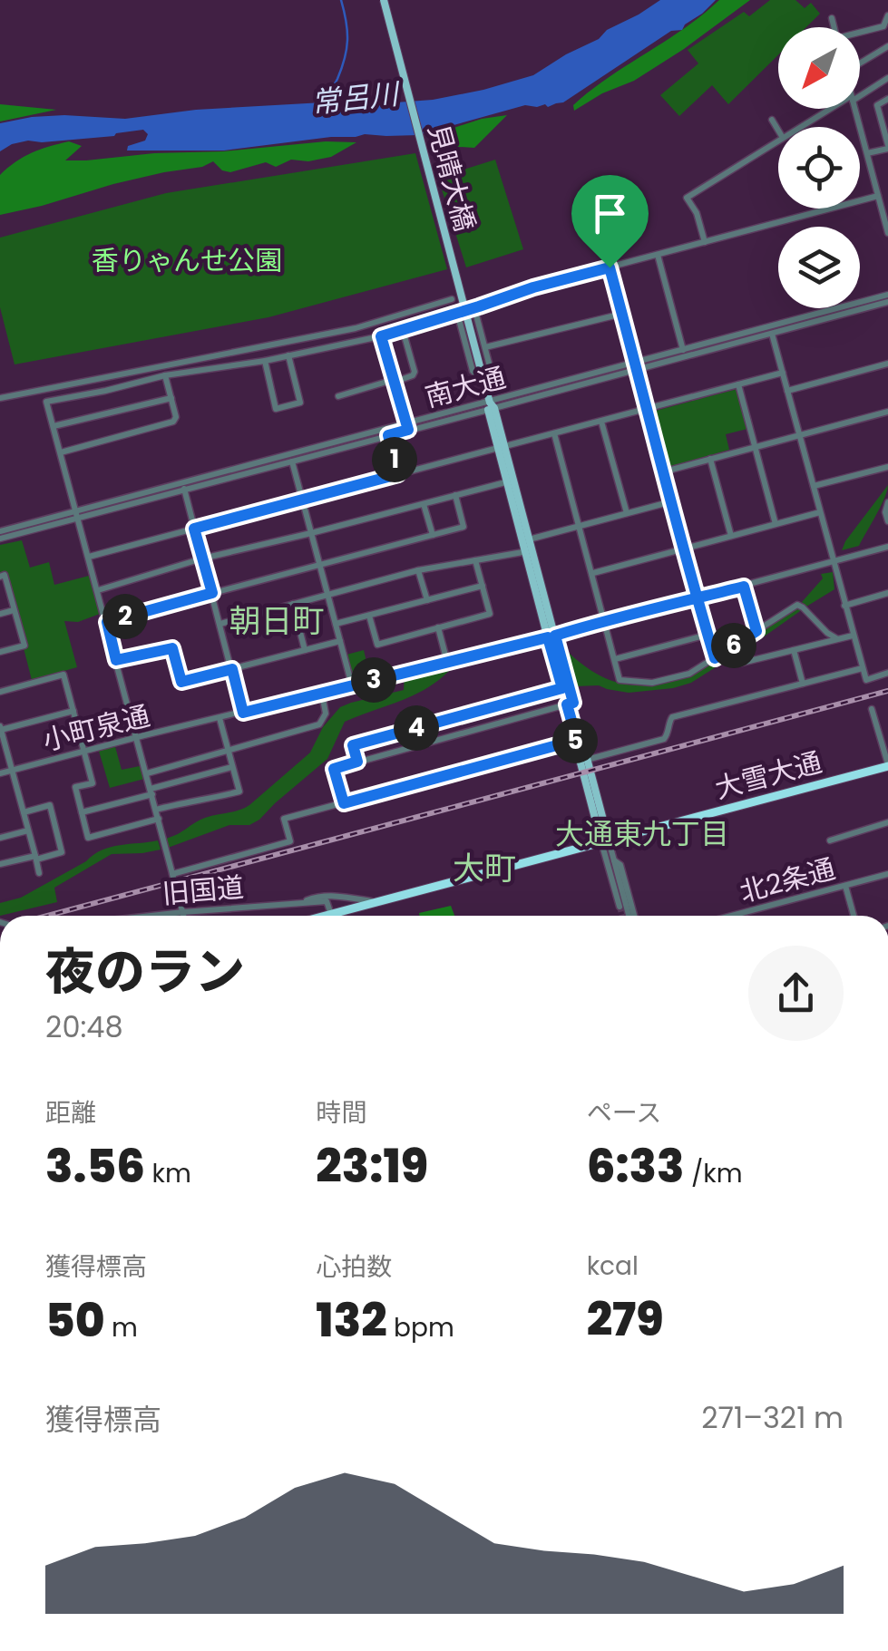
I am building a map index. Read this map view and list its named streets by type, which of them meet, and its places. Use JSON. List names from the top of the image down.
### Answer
{
  "streets": {
    "highway": ["大雪大通"],
    "main road": ["見晴大橋"],
    "street": [
      "南大通",
      "小町泉通",
      "北2条通",
      "旧国道"
    ]
  },
  "crossings": [
    ["見晴大橋", "南大通"],
    ["見晴大橋", "小町泉通"],
    ["大雪大通", "旧国道"]
  ],
  "districts": ["朝日町", "大通東九丁目", "大町"],
  "water": ["常呂川"],
  "parks": ["香りゃんせ公園"],
  "north": "bottom left",
  "page": {
    "pins": [
      "1",
      "2",
      "6",
      "3",
      "4",
      "5"
    ],
    "heading": ["夜のラン", "20:48"],
    "stats": [
      ["距離", "3.56 km"],
      ["時間", "23:19"],
      ["ペース", "6:33 /km"],
      ["獲得標高", "50 m"],
      ["心拍数", "132 bpm"],
      ["kcal", "279"]
    ],
    "chart": ["獲得標高", "271–321 m"]
  }
}
